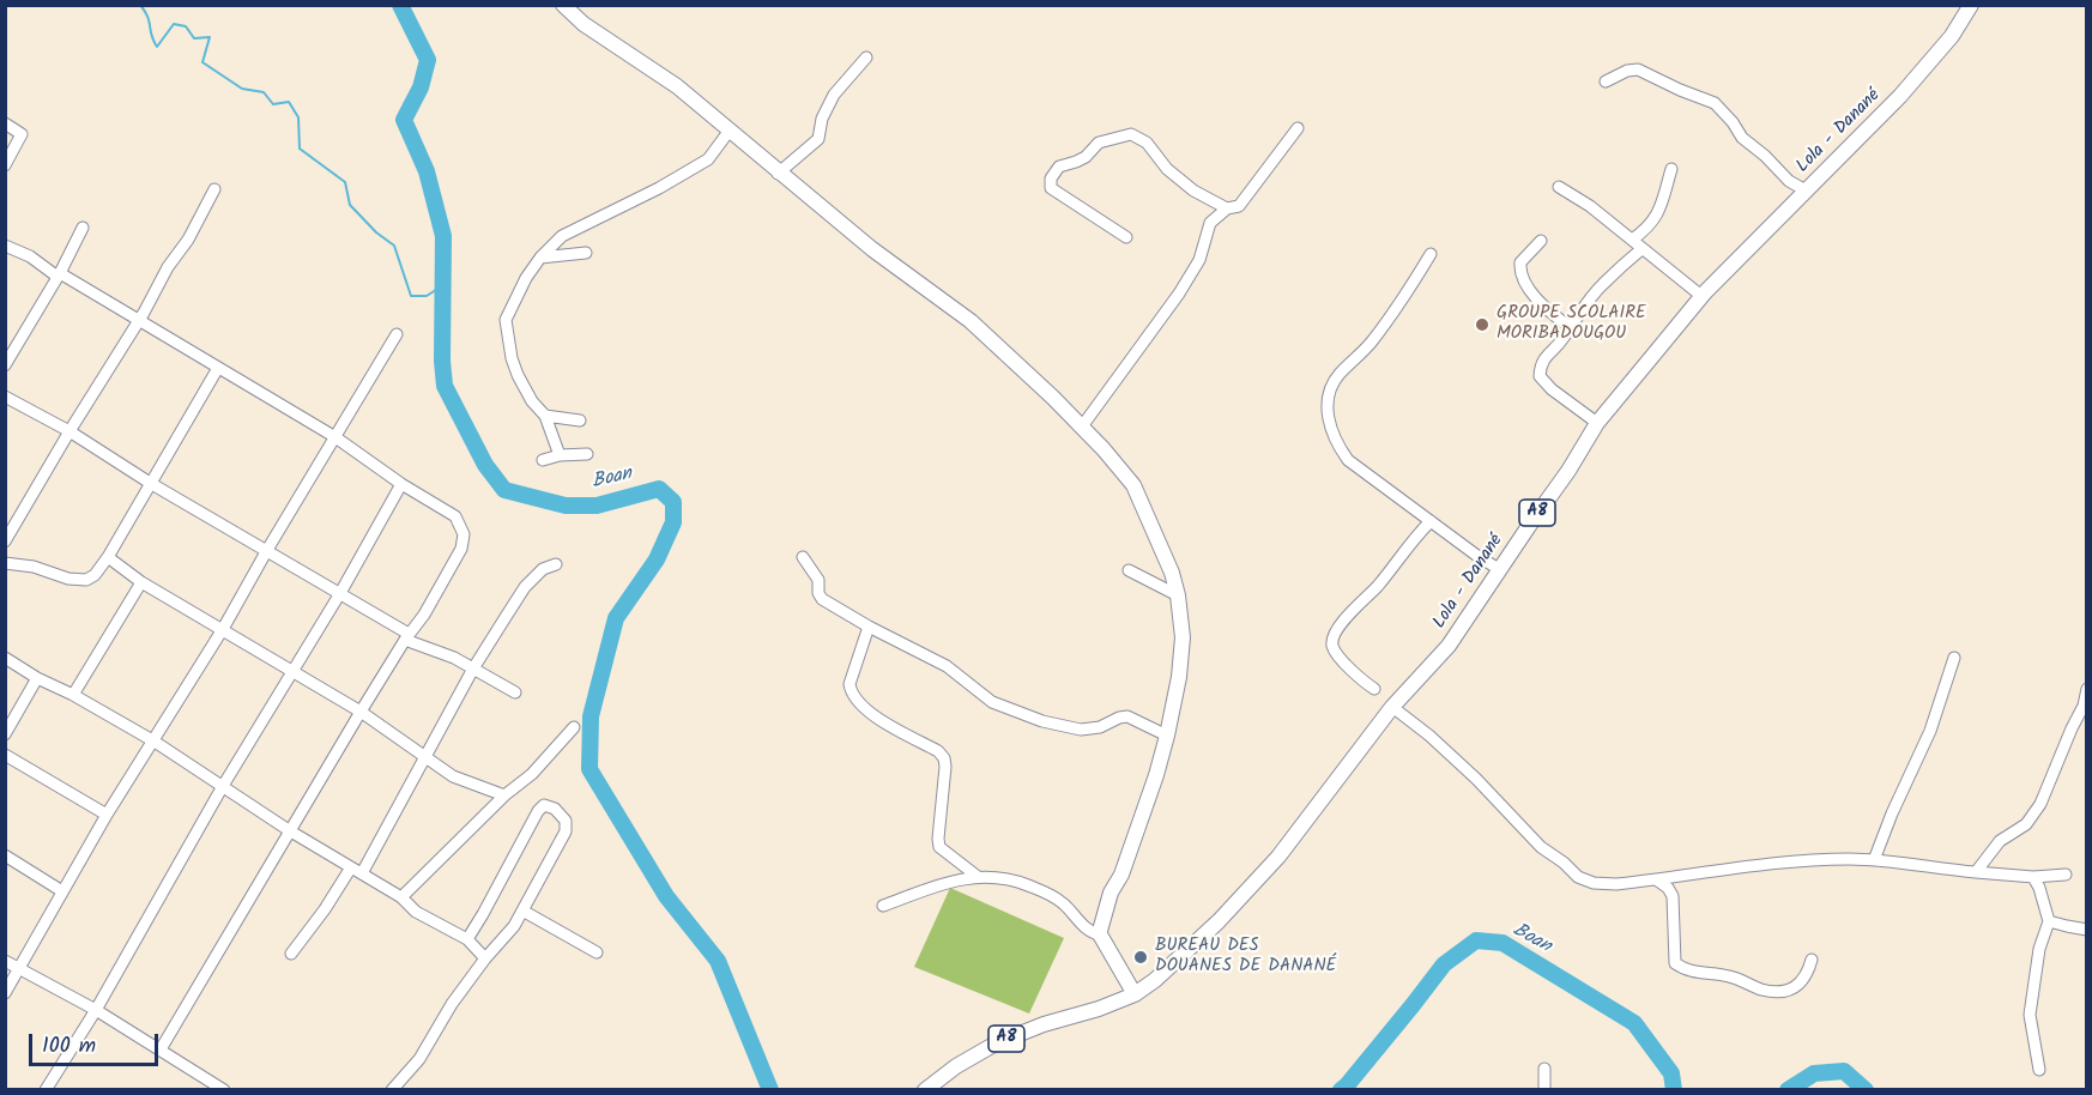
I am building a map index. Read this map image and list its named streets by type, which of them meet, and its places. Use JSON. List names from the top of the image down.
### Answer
{
  "streets": {
    "main road": ["Lola - Danané", "A8"]
  },
  "water": ["Boan"],
  "places": ["GROUPE SCOLAIRE MORIBADOUGOU", "BUREAU DES DOUANES DE DANANÉ"],
  "scale_bar": "100 m"
}
